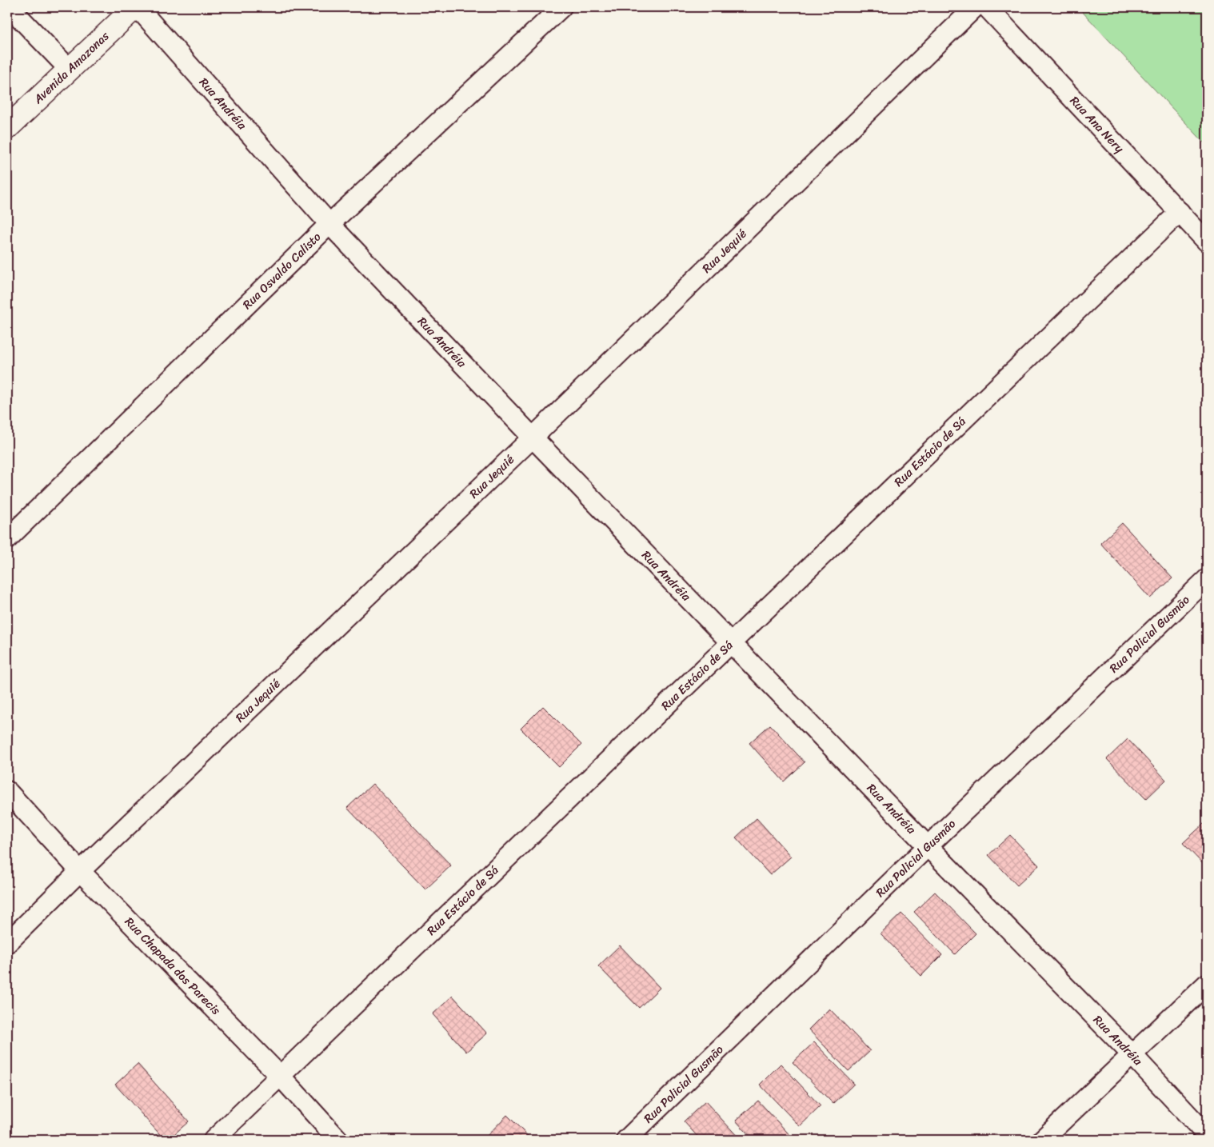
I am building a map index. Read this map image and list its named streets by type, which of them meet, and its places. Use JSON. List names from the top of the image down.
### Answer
{
  "streets": {
    "street": [
      "Avenida Amazonas",
      "Rua Andréia",
      "Rua Ana Nery",
      "Rua Jequié",
      "Rua Osvaldo Calisto",
      "Rua Estácio de Sá",
      "Rua Policial Gusmão",
      "Rua Chapada dos Parecis"
    ]
  },
  "crossings": [
    ["Avenida Amazonas", "Rua Andréia"],
    ["Rua Andréia", "Rua Jequié"],
    ["Rua Andréia", "Rua Osvaldo Calisto"],
    ["Rua Andréia", "Rua Estácio de Sá"],
    ["Rua Andréia", "Rua Policial Gusmão"],
    ["Rua Ana Nery", "Rua Estácio de Sá"],
    ["Rua Jequié", "Rua Chapada dos Parecis"],
    ["Rua Estácio de Sá", "Rua Chapada dos Parecis"]
  ]
}
